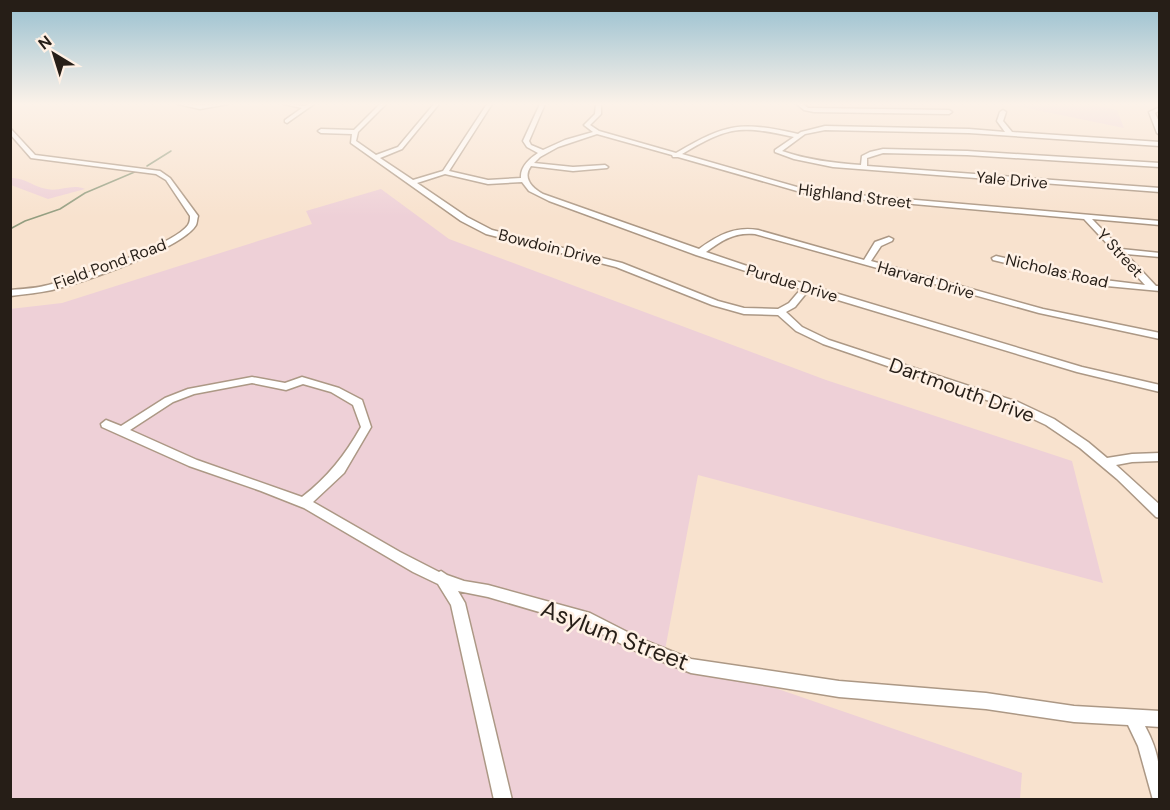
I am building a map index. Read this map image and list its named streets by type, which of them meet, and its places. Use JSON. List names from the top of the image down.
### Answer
{
  "streets": {
    "street": [
      "Yale Drive",
      "Highland Street",
      "Bowdoin Drive",
      "Y Street",
      "Field Pond Road",
      "Nicholas Road",
      "Harvard Drive",
      "Purdue Drive",
      "Dartmouth Drive",
      "Asylum Street"
    ]
  },
  "crossings": [
    ["Highland Street", "Y Street"],
    ["Bowdoin Drive", "Dartmouth Drive"],
    ["Y Street", "Nicholas Road"],
    ["Harvard Drive", "Purdue Drive"]
  ],
  "north": "top left"
}
